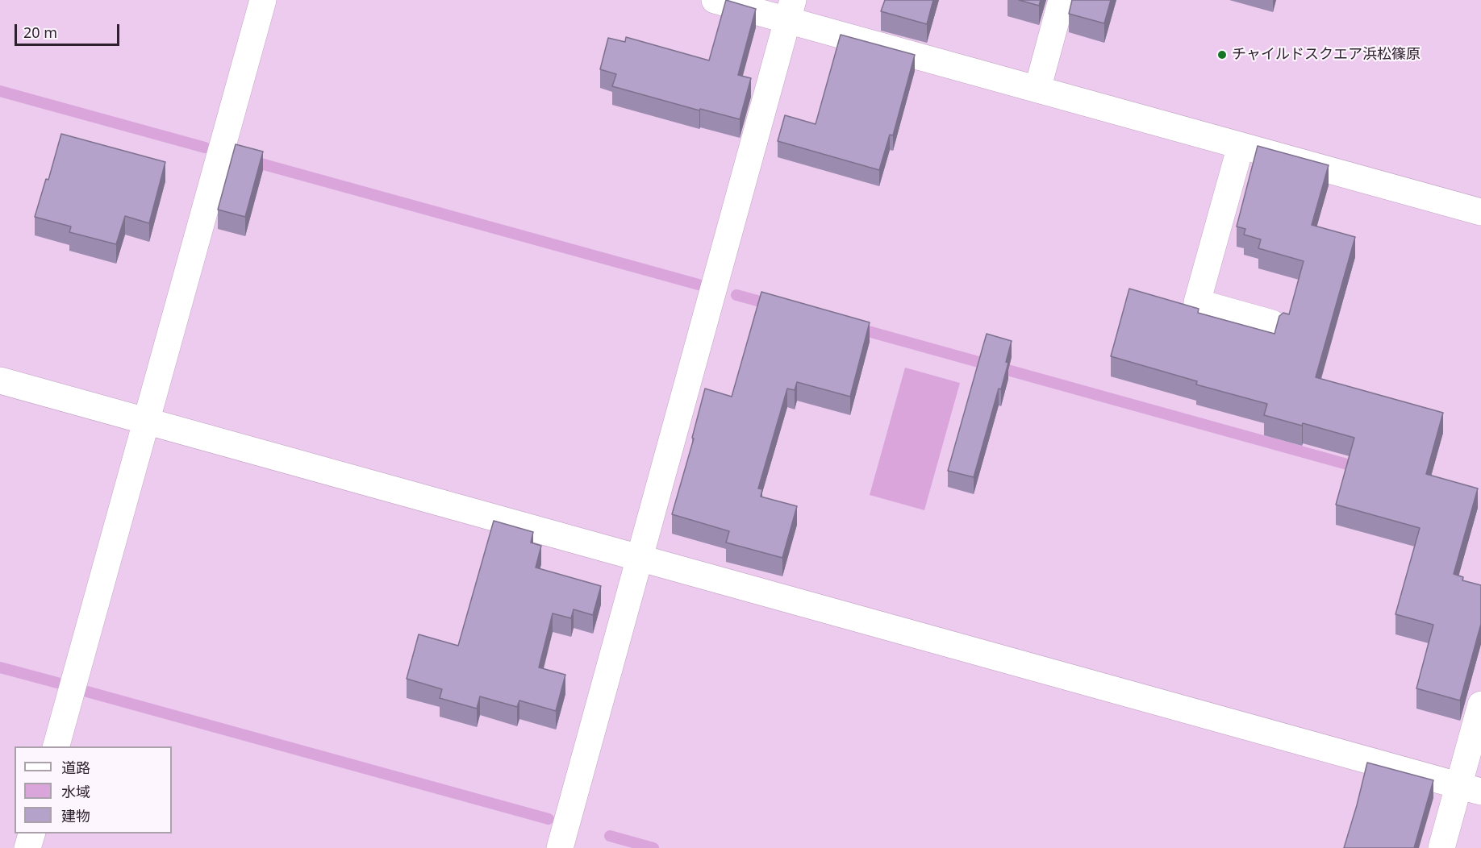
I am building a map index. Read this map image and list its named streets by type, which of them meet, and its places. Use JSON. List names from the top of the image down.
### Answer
{
  "places": ["チャイルドスクエア浜松篠原"],
  "legend": ["道路", "水域", "建物"],
  "scale_bar": "20 m"
}
